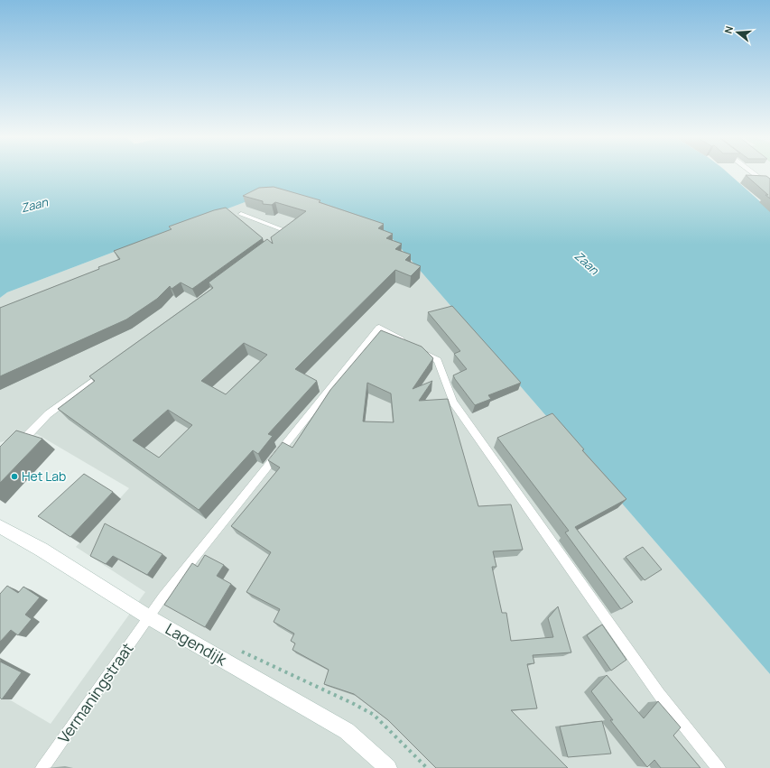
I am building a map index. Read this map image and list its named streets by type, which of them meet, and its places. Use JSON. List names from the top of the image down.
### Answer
{
  "streets": {
    "street": ["Lagendijk"],
    "lane": ["Vermaningstraat"]
  },
  "crossings": [
    ["Lagendijk", "Vermaningstraat"]
  ],
  "water": ["Zaan"],
  "places": ["Het Lab"],
  "north": "left"
}
